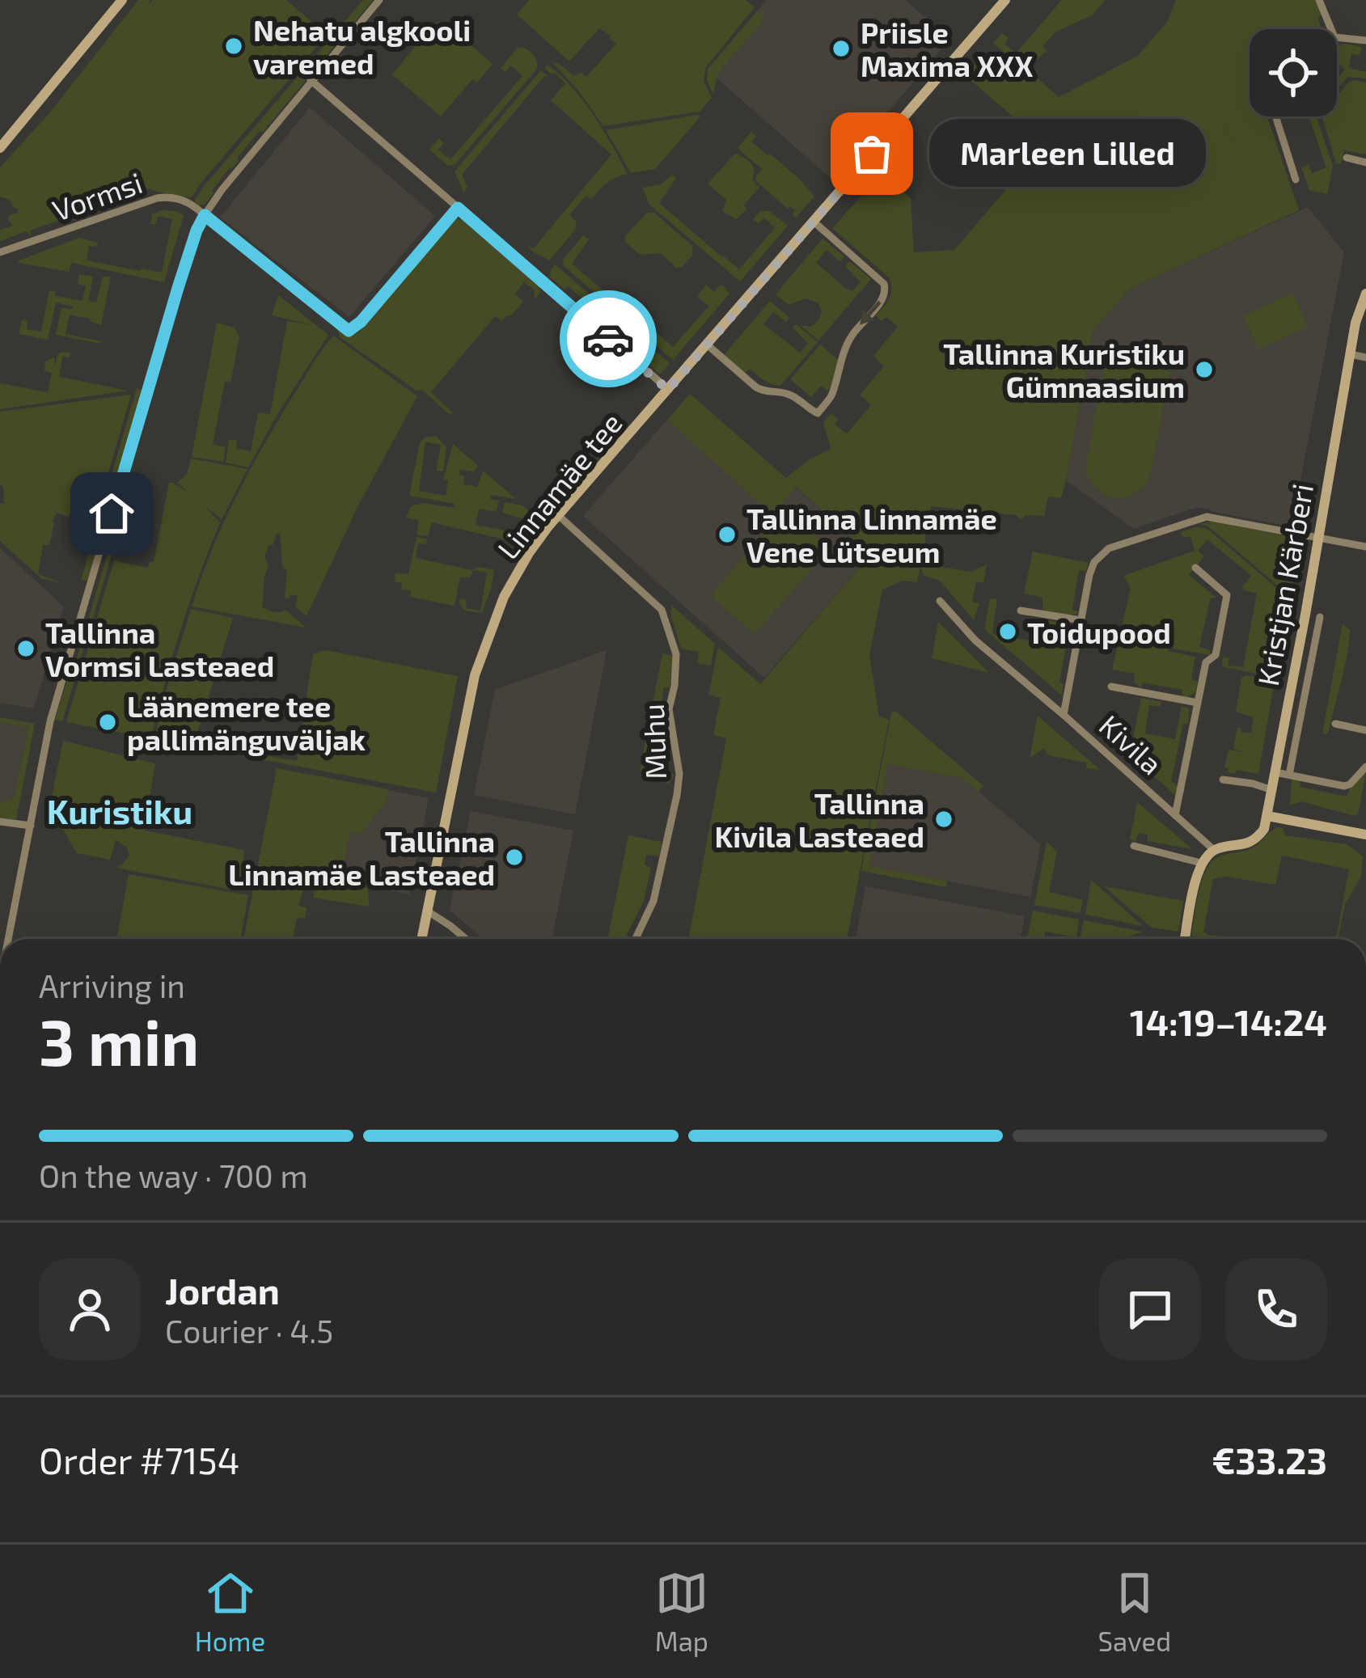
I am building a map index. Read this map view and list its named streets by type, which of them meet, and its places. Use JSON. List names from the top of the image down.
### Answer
{
  "streets": {
    "street": [
      "Vormsi",
      "Linnamäe tee",
      "Kristjan Kärberi",
      "Muhu",
      "Kivila"
    ]
  },
  "crossings": [
    ["Linnamäe tee", "Muhu"]
  ],
  "districts": ["Kuristiku"],
  "places": [
    "Nehatu algkooli varemed",
    "Priisle Maxima XXX",
    "Marleen Lilled",
    "Tallinna Kuristiku Gümnaasium",
    "Tallinna Linnamäe Vene Lütseum",
    "Toidupood",
    "Tallinna Vormsi Lasteaed",
    "Läänemere tee pallimänguväljak",
    "Tallinna Kivila Lasteaed",
    "Tallinna Linnamäe Lasteaed"
  ],
  "page": {
    "bubble": "Marleen Lilled",
    "heading": ["3 min", "Arriving in", "14:19–14:24"],
    "panel": [
      "Jordan",
      "Courier · 4.5",
      "Order #7154",
      "€33.23"
    ],
    "bar": "On the way · 700 m",
    "tabs": ["Home", "Map", "Saved"]
  }
}
